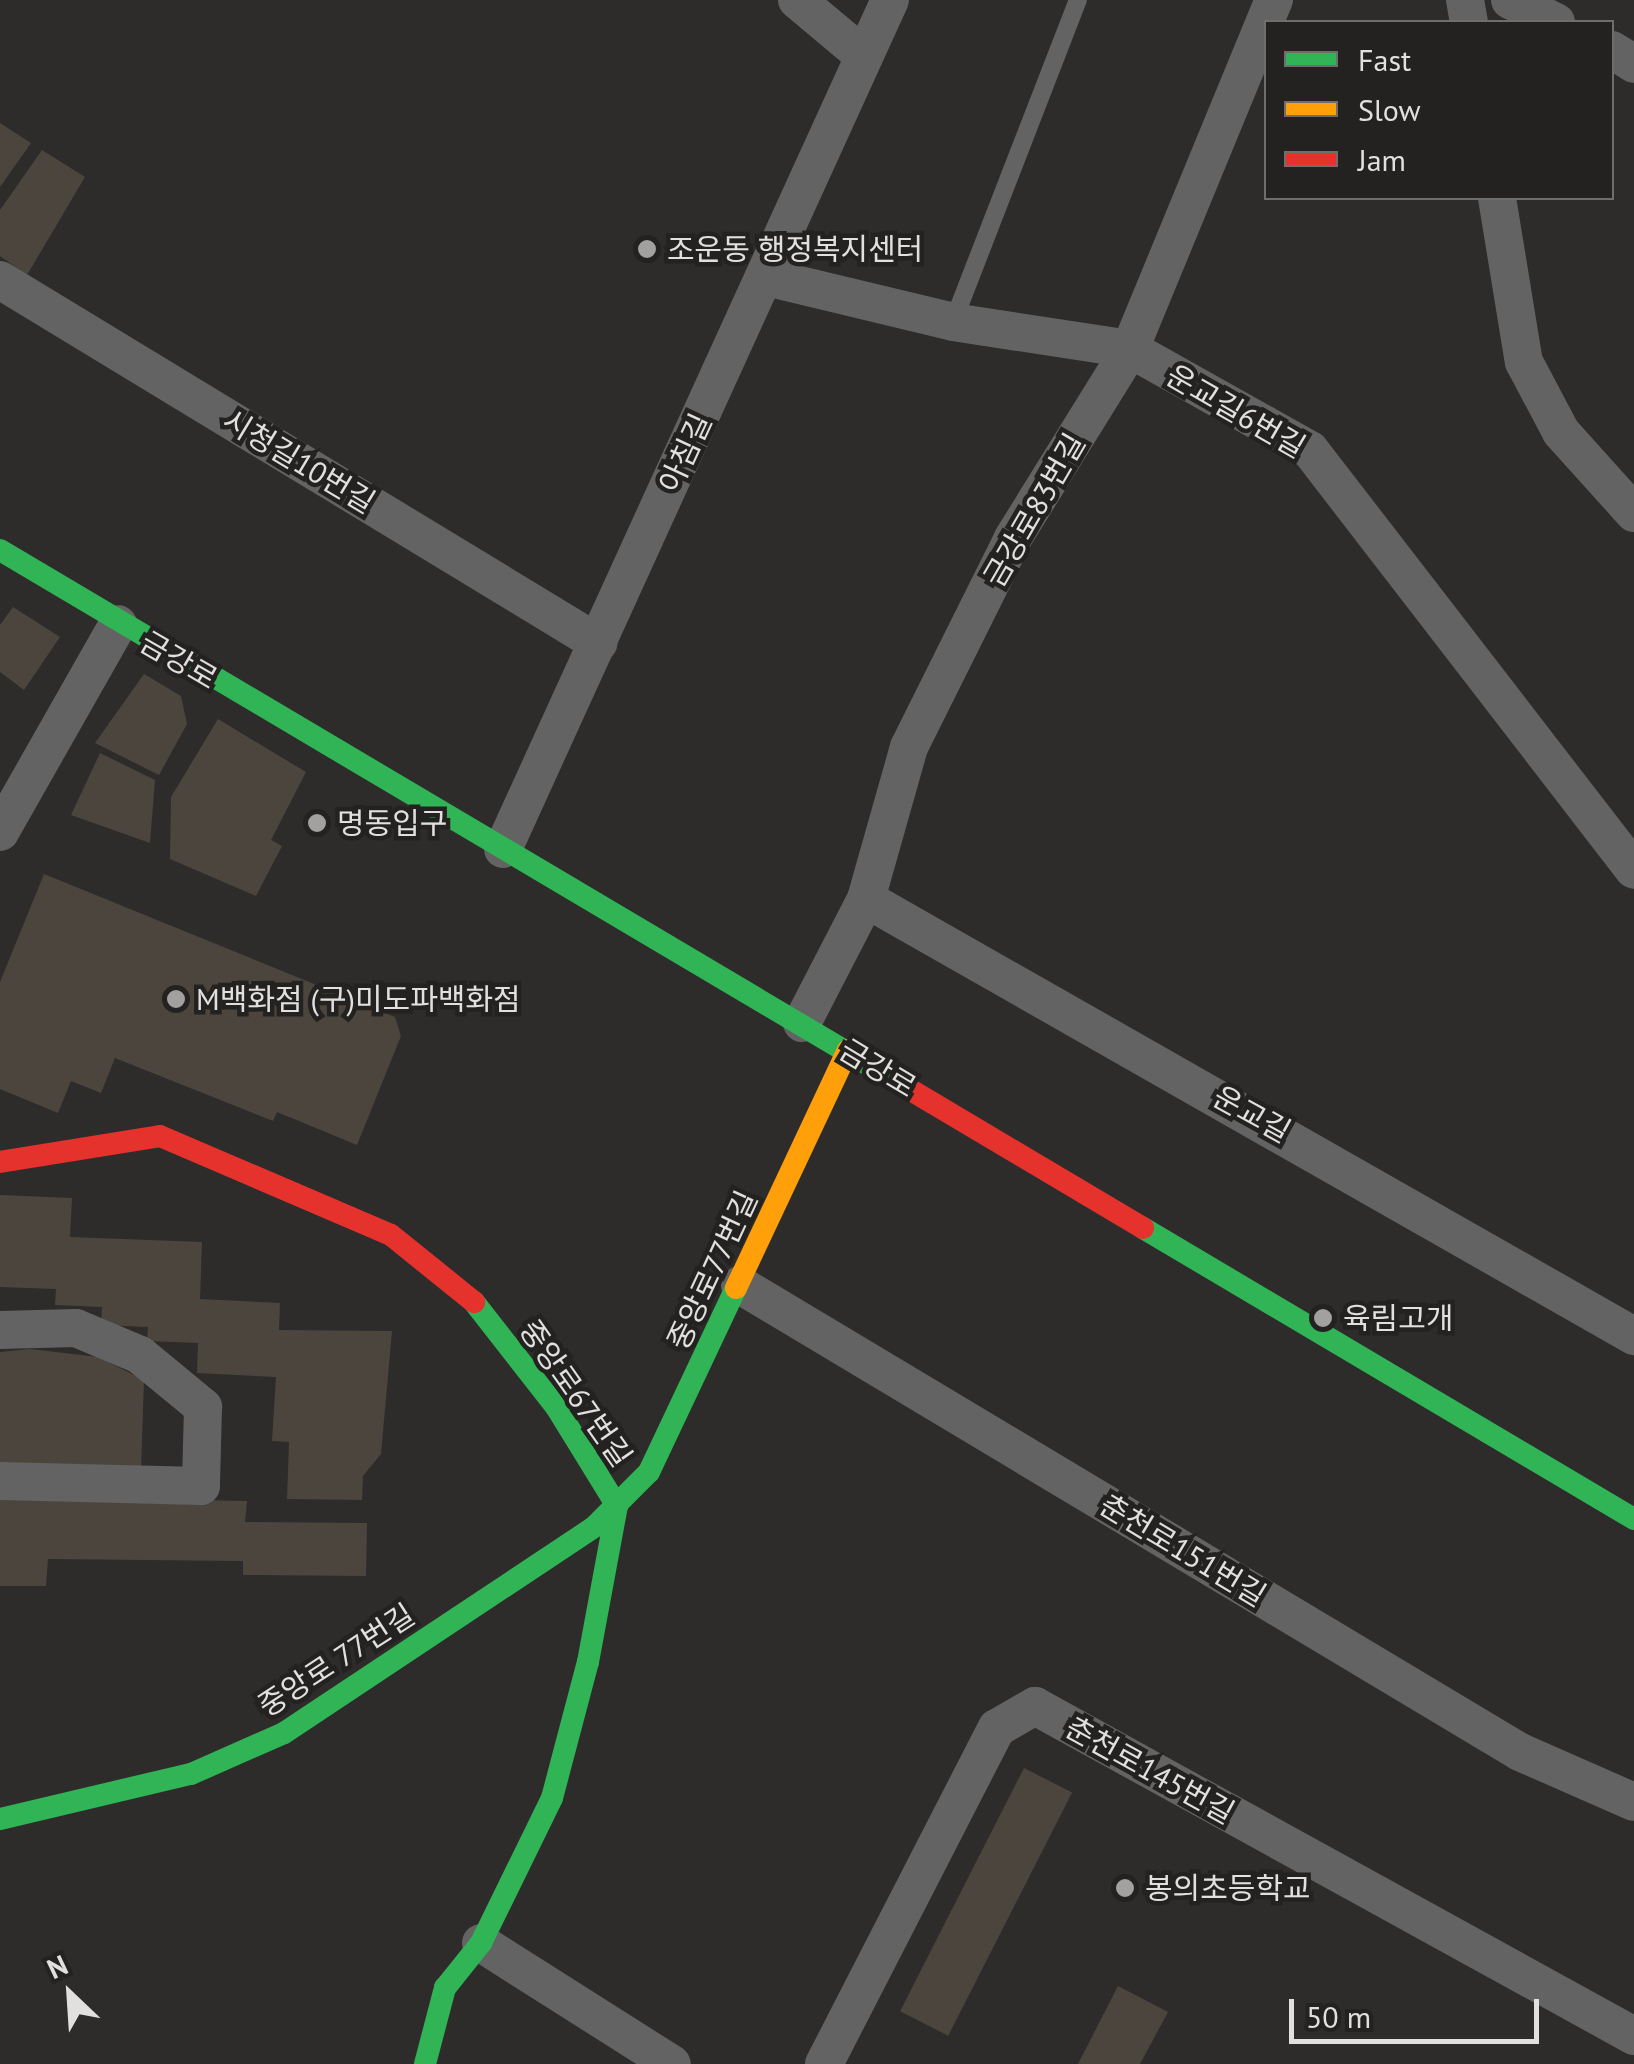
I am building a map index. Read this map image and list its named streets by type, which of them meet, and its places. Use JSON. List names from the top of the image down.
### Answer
{
  "streets": {
    "street": [
      "운교길6번길",
      "아침길",
      "시청길10번길",
      "금강로83번길",
      "금강로",
      "운교길",
      "중앙로77번길",
      "중앙로67번길",
      "춘천로151번길",
      "중앙로 77번길",
      "춘천로145번길"
    ]
  },
  "crossings": [
    ["운교길6번길", "아침길"],
    ["운교길6번길", "금강로83번길"],
    ["아침길", "시청길10번길"],
    ["아침길", "금강로"],
    ["금강로83번길", "금강로"],
    ["금강로83번길", "운교길"],
    ["금강로", "중앙로77번길"],
    ["중앙로77번길", "중앙로67번길"],
    ["중앙로77번길", "춘천로151번길"],
    ["중앙로77번길", "중앙로 77번길"],
    ["중앙로67번길", "중앙로 77번길"]
  ],
  "places": [
    "조운동 행정복지센터",
    "명동입구",
    "M백화점 (구)미도파백화점",
    "육림고개",
    "봉의초등학교"
  ],
  "legend": ["Fast", "Slow", "Jam"],
  "scale_bar": "50 m",
  "north": "top left"
}
